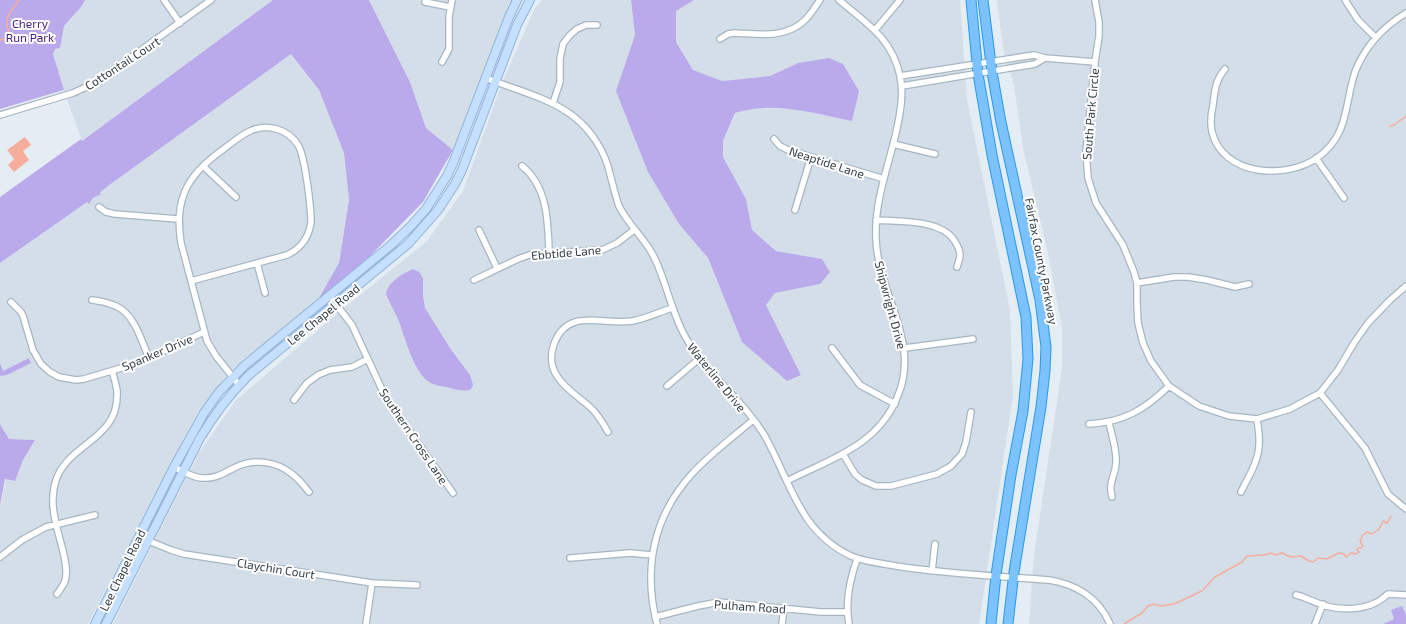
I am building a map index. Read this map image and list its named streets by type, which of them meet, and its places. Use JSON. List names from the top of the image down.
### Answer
{
  "streets": {
    "highway": ["Fairfax County Parkway"],
    "main road": ["Lee Chapel Road"],
    "street": [
      "Cottontail Court",
      "South Park Circle",
      "Neaptide Lane",
      "Ebbtide Lane",
      "Shipwright Drive",
      "Spanker Drive",
      "Waterline Drive",
      "Southern Cross Lane",
      "Claychin Court",
      "Pulham Road"
    ]
  },
  "crossings": [
    ["Neaptide Lane", "Shipwright Drive"],
    ["Ebbtide Lane", "Waterline Drive"],
    ["Fairfax County Parkway", "Waterline Drive"],
    ["Shipwright Drive", "Waterline Drive"],
    ["Lee Chapel Road", "Waterline Drive"],
    ["Lee Chapel Road", "Southern Cross Lane"],
    ["Lee Chapel Road", "Claychin Court"]
  ],
  "parks": ["Cherry Run Park"]
}
